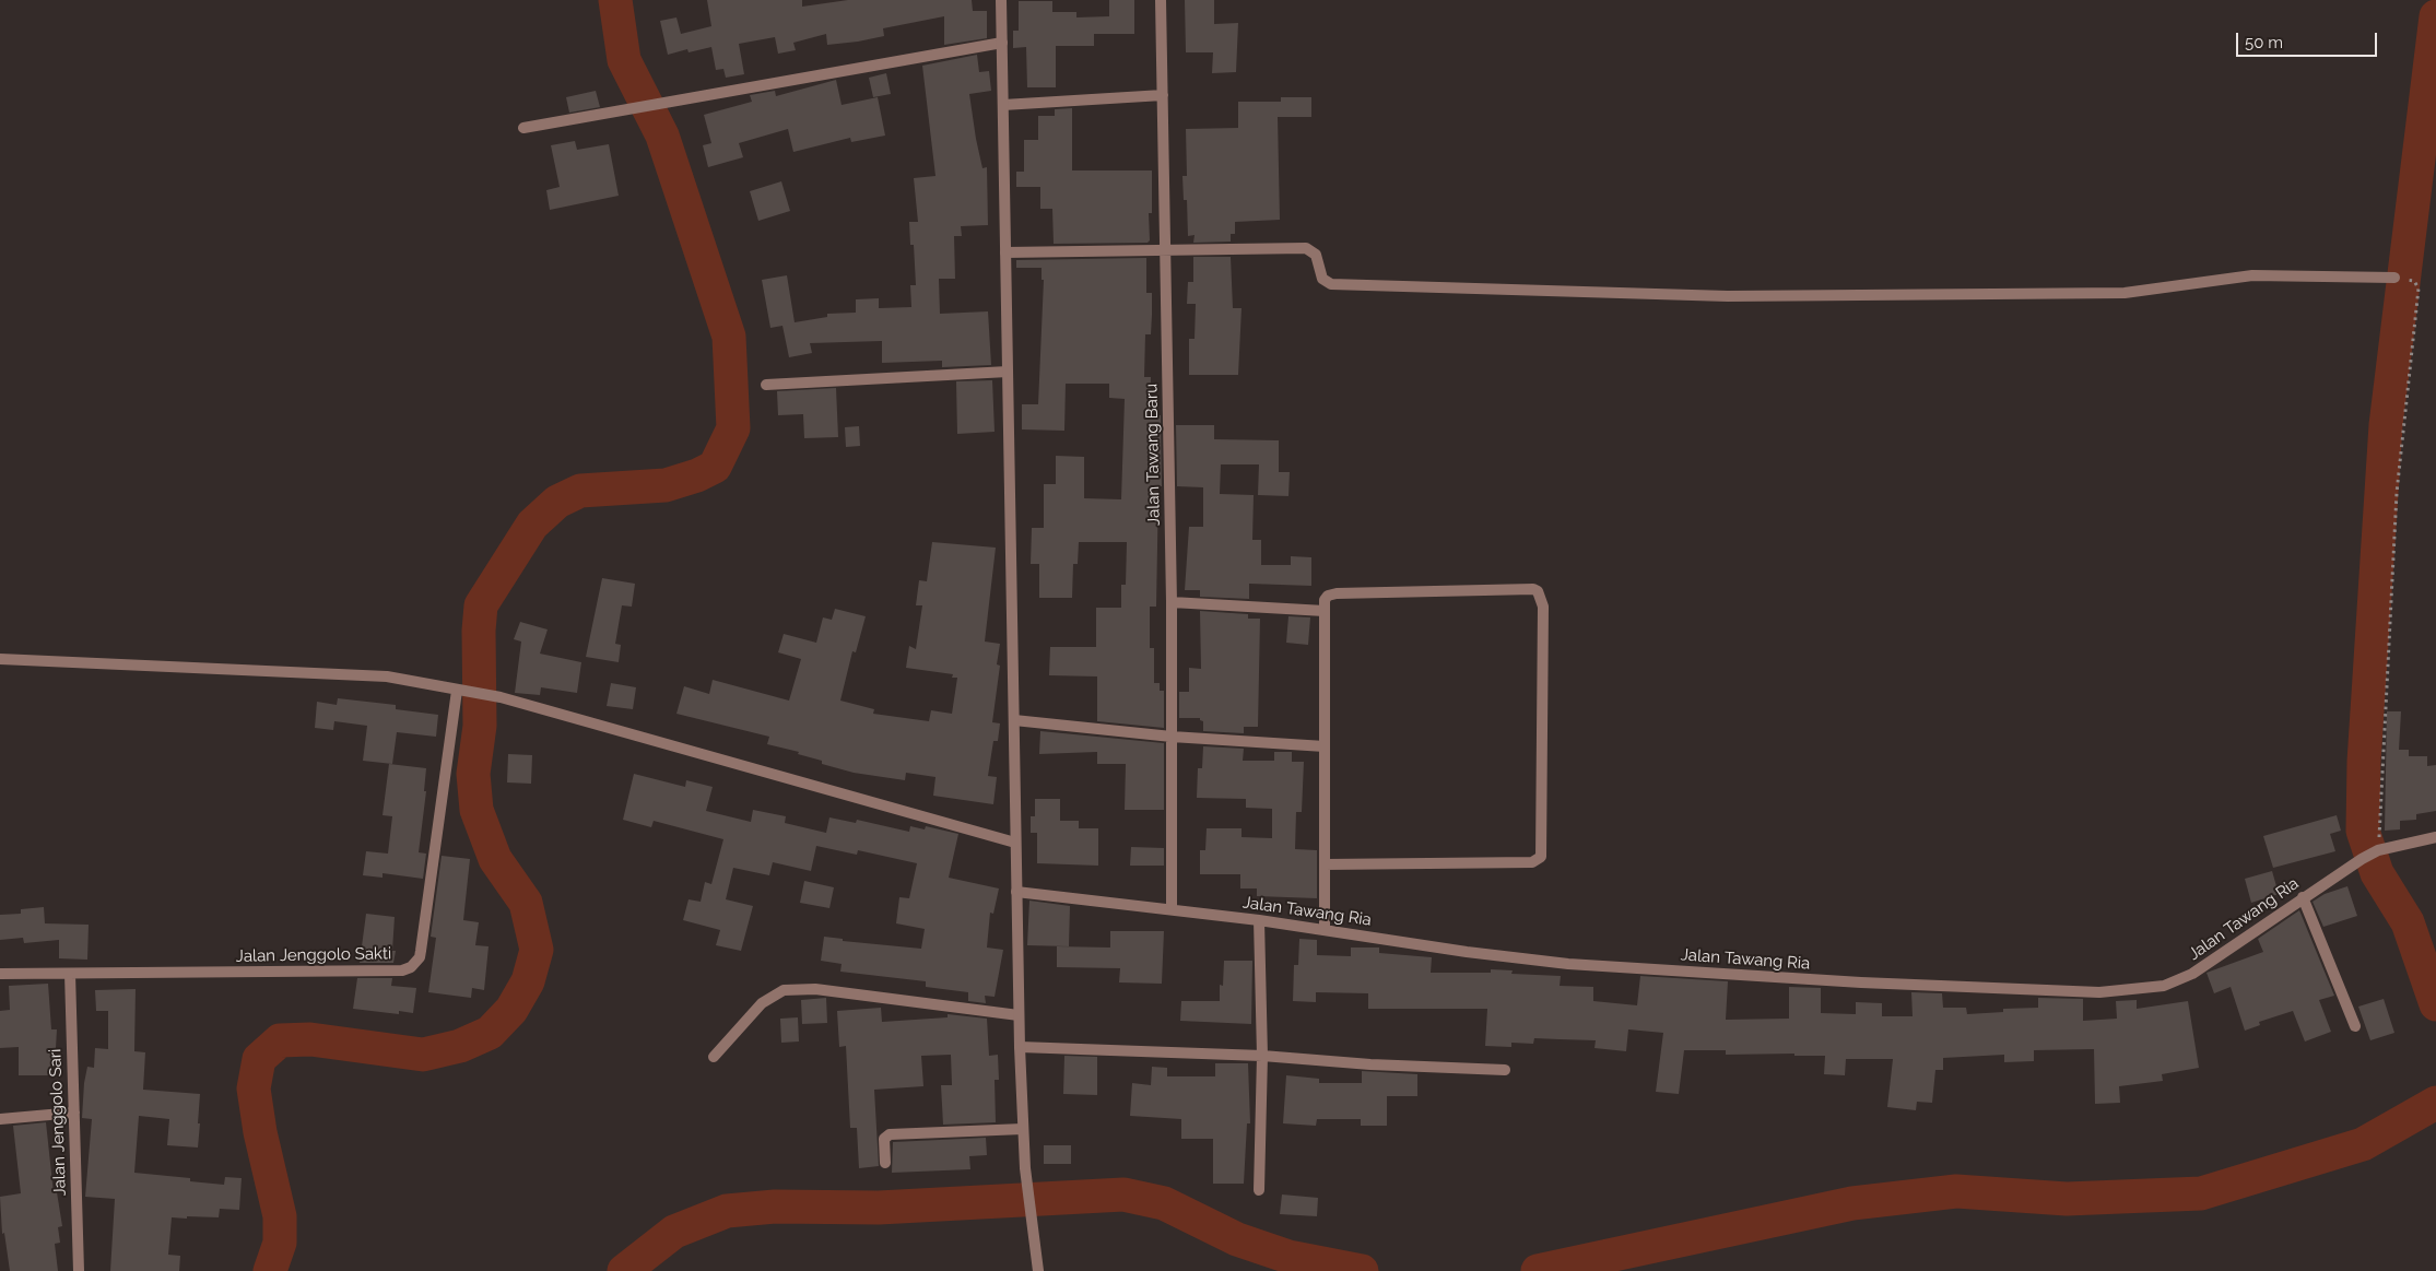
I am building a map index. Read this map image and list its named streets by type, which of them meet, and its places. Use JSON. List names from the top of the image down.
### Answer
{
  "streets": {
    "street": [
      "Jalan Tawang Baru",
      "Jalan Tawang Ria",
      "Jalan Jenggolo Sakti",
      "Jalan Jenggolo Sari"
    ]
  },
  "crossings": [
    ["Jalan Tawang Baru", "Jalan Tawang Ria"],
    ["Jalan Jenggolo Sakti", "Jalan Jenggolo Sari"]
  ],
  "scale_bar": "50 m"
}
